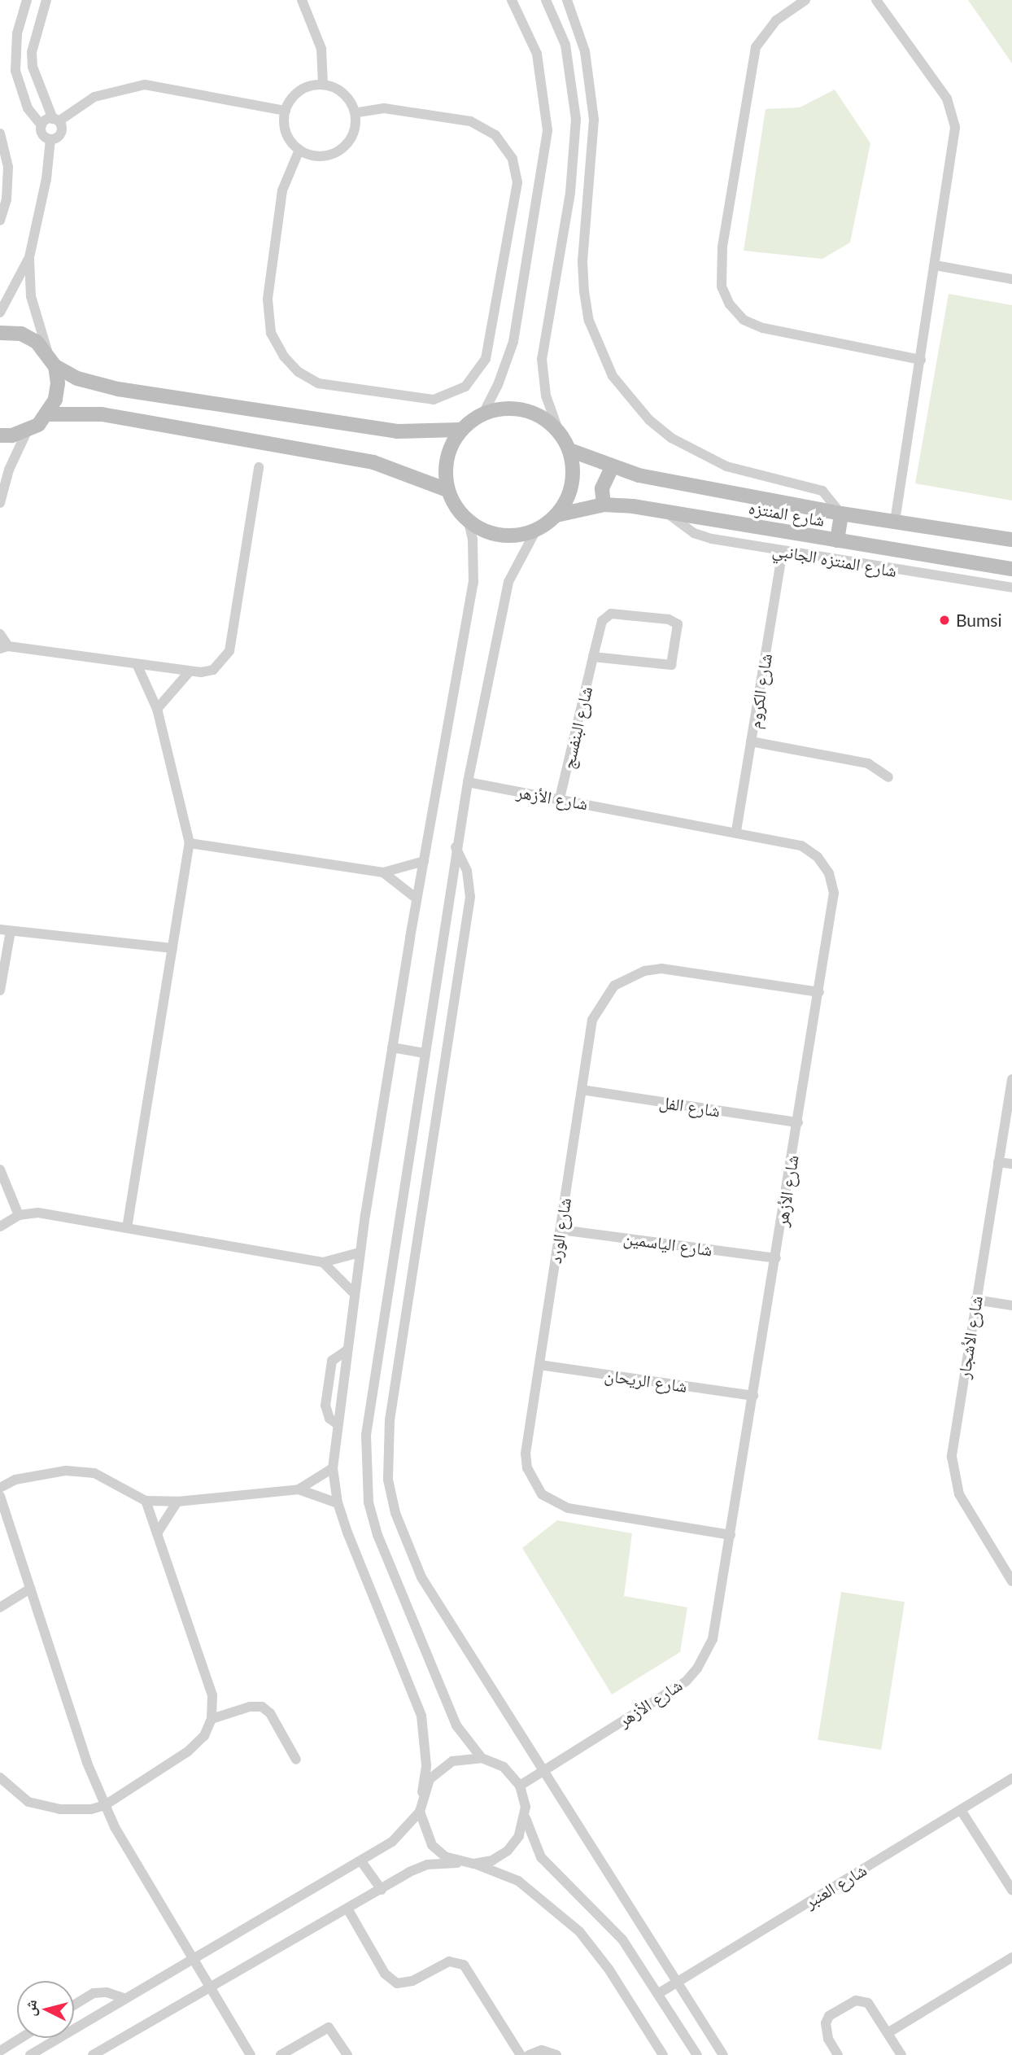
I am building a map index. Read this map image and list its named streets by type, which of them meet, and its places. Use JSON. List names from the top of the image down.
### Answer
{
  "streets": {
    "street": [
      "شارع المنتزه",
      "شارع المنتزه الجانبي",
      "شارع الكروم",
      "شارع البنفسج",
      "شارع الأزهر",
      "شارع الفل",
      "شارع الورد",
      "شارع الياسمين",
      "شارع الأشجار",
      "شارع الريحان",
      "شارع العنبر"
    ]
  },
  "crossings": [
    ["شارع المنتزه", "شارع المنتزه الجانبي"],
    ["شارع المنتزه الجانبي", "شارع الكروم"],
    ["شارع الكروم", "شارع الأزهر"],
    ["شارع البنفسج", "شارع الأزهر"],
    ["شارع الأزهر", "شارع الفل"],
    ["شارع الأزهر", "شارع الورد"],
    ["شارع الأزهر", "شارع الياسمين"],
    ["شارع الأزهر", "شارع الريحان"],
    ["شارع الفل", "شارع الورد"],
    ["شارع الورد", "شارع الياسمين"],
    ["شارع الورد", "شارع الريحان"]
  ],
  "places": ["Bumsi"],
  "north": "left"
}
